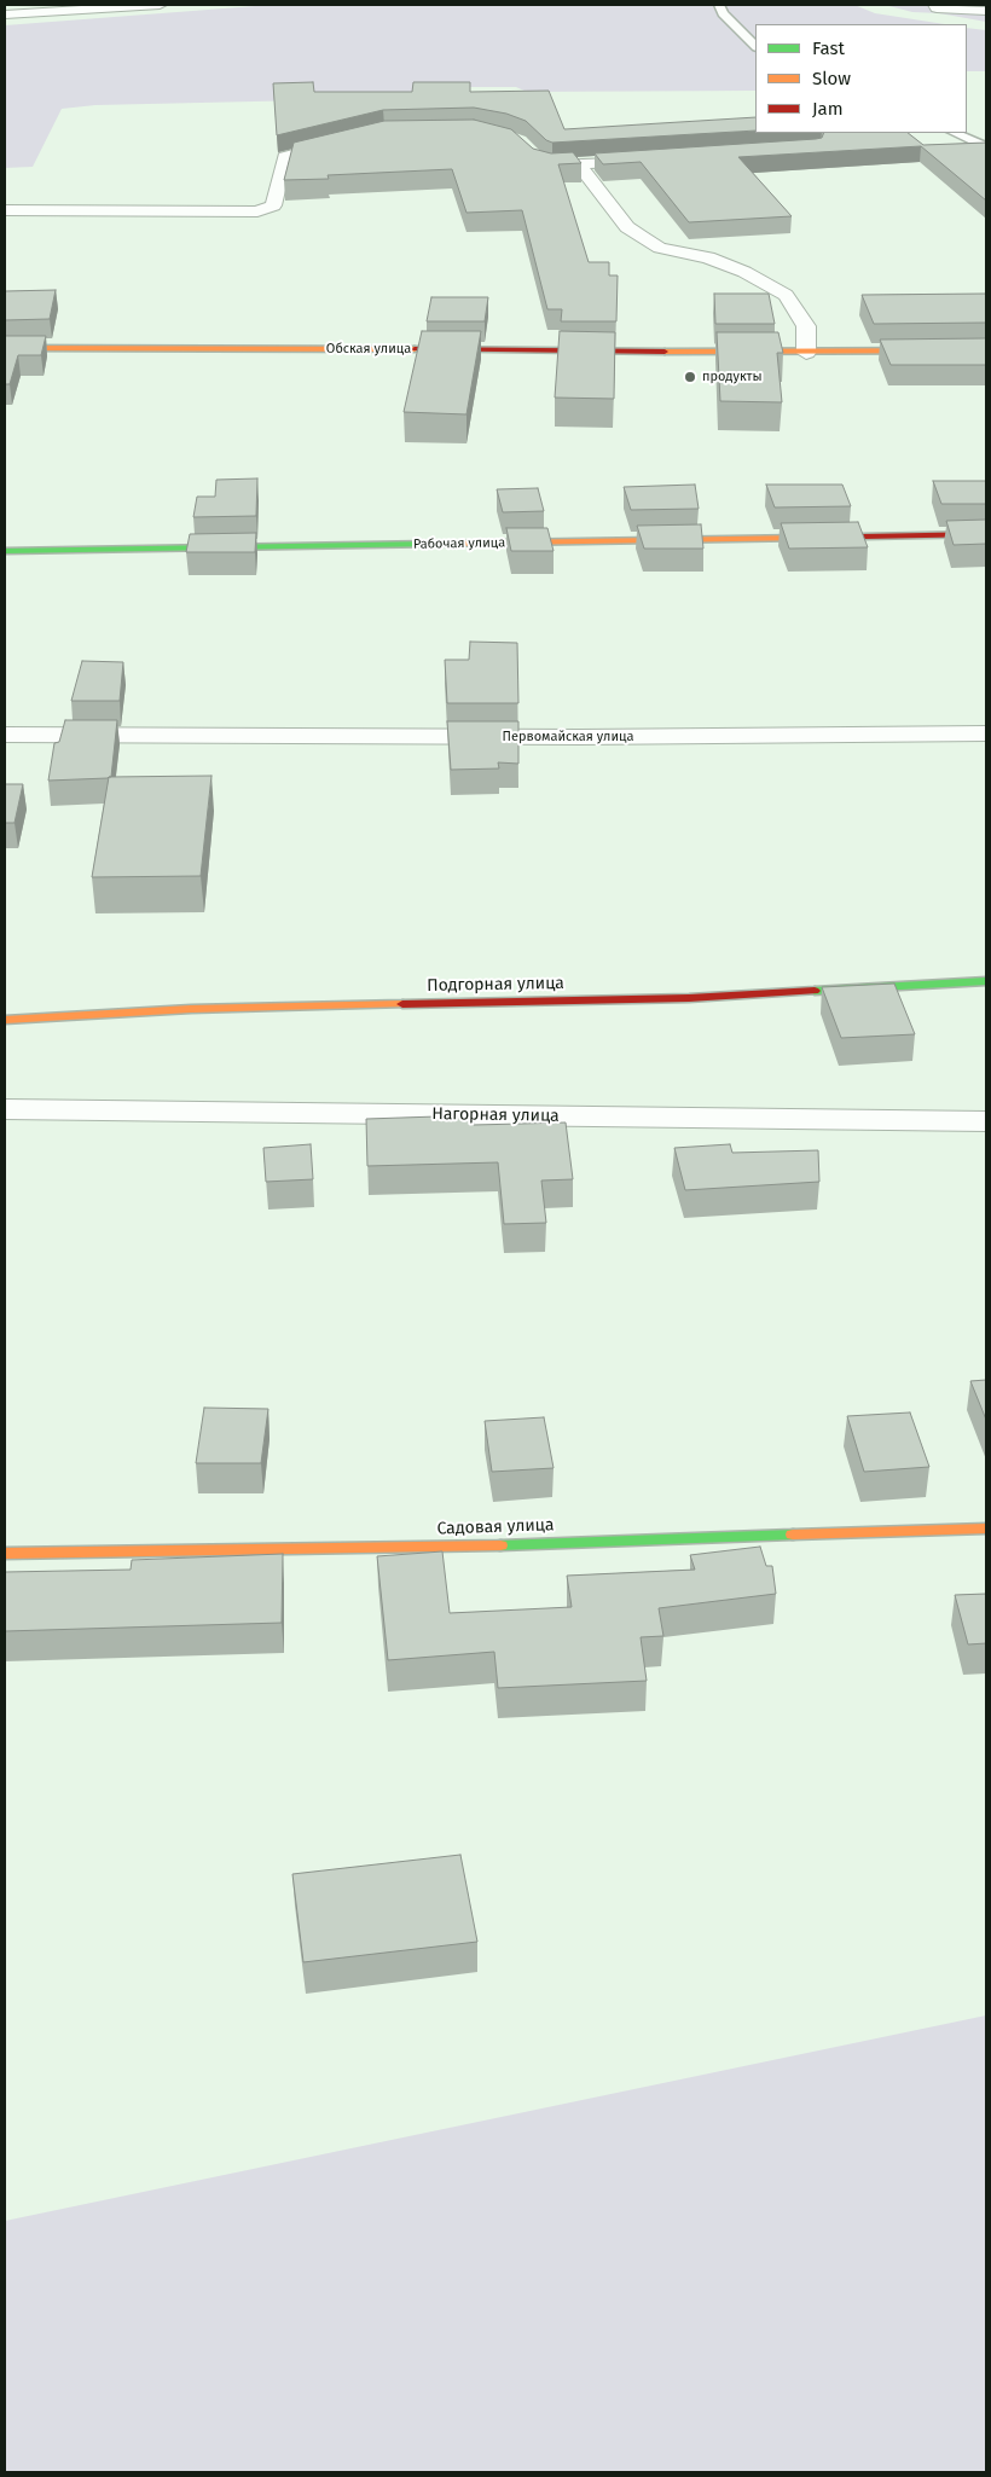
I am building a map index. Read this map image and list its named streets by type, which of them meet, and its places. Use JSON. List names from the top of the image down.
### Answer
{
  "streets": {
    "street": [
      "Обская улица",
      "Рабочая улица",
      "Первомайская улица",
      "Подгорная улица",
      "Нагорная улица",
      "Садовая улица"
    ]
  },
  "places": ["продукты"],
  "legend": ["Fast", "Slow", "Jam"]
}
